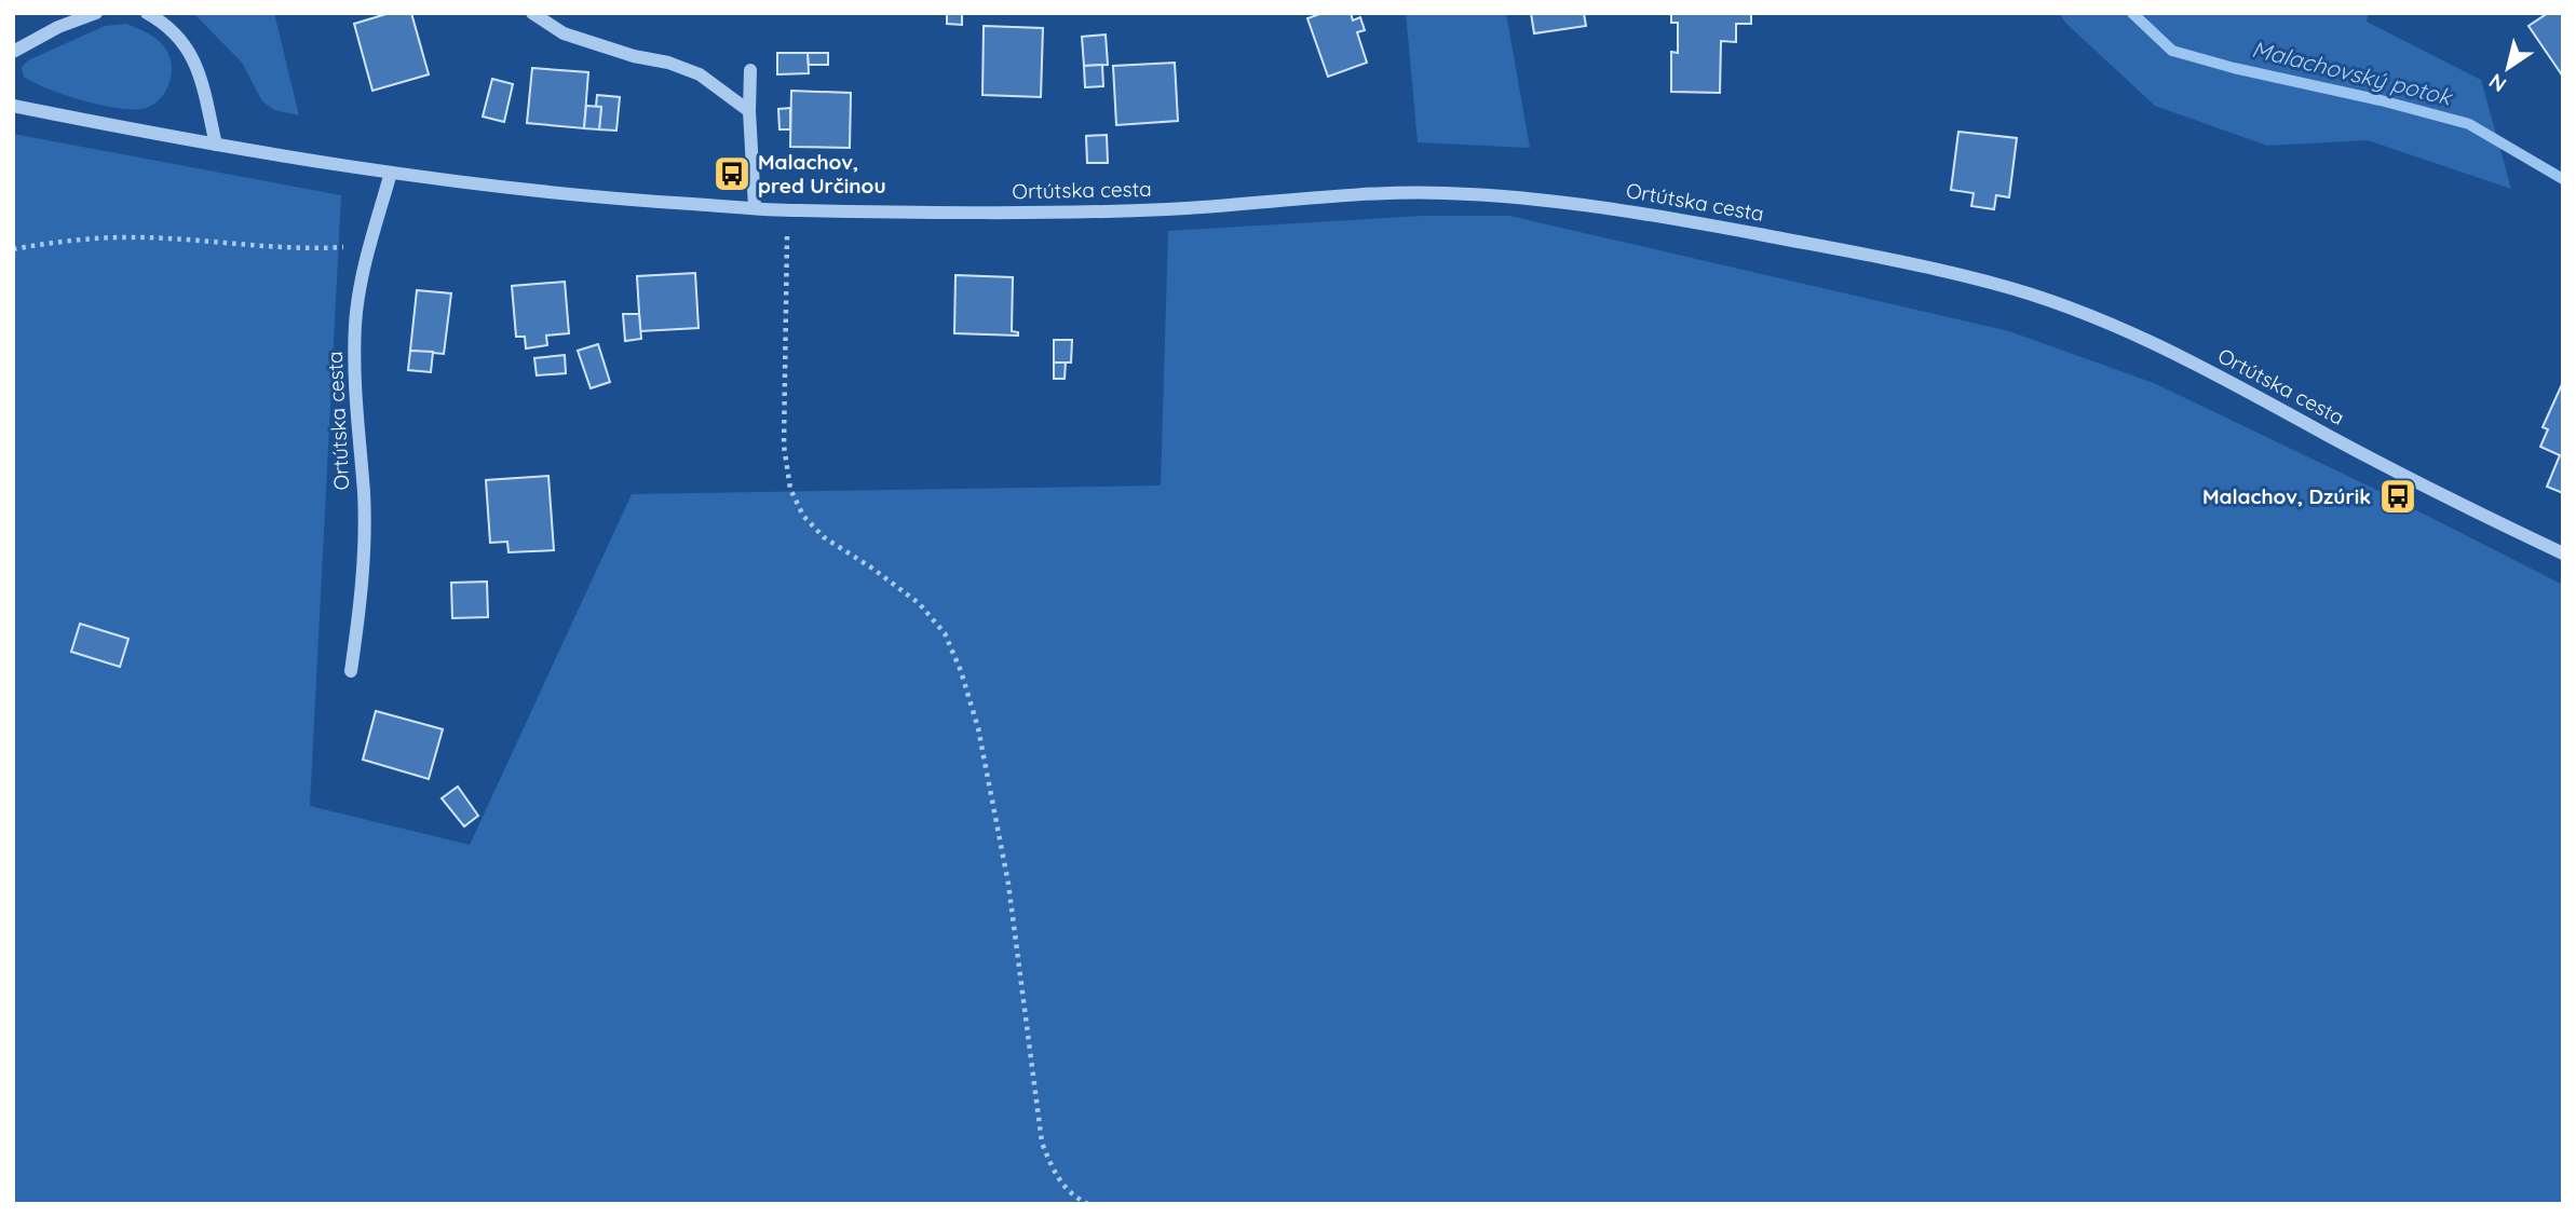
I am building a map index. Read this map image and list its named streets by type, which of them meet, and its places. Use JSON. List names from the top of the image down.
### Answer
{
  "streets": {
    "street": ["Ortútska cesta"]
  },
  "water": ["Malachovský potok"],
  "places": {
    "bus stop": ["Malachov, pred Určinou", "Malachov, Dzúrik"]
  },
  "north": "bottom left"
}
